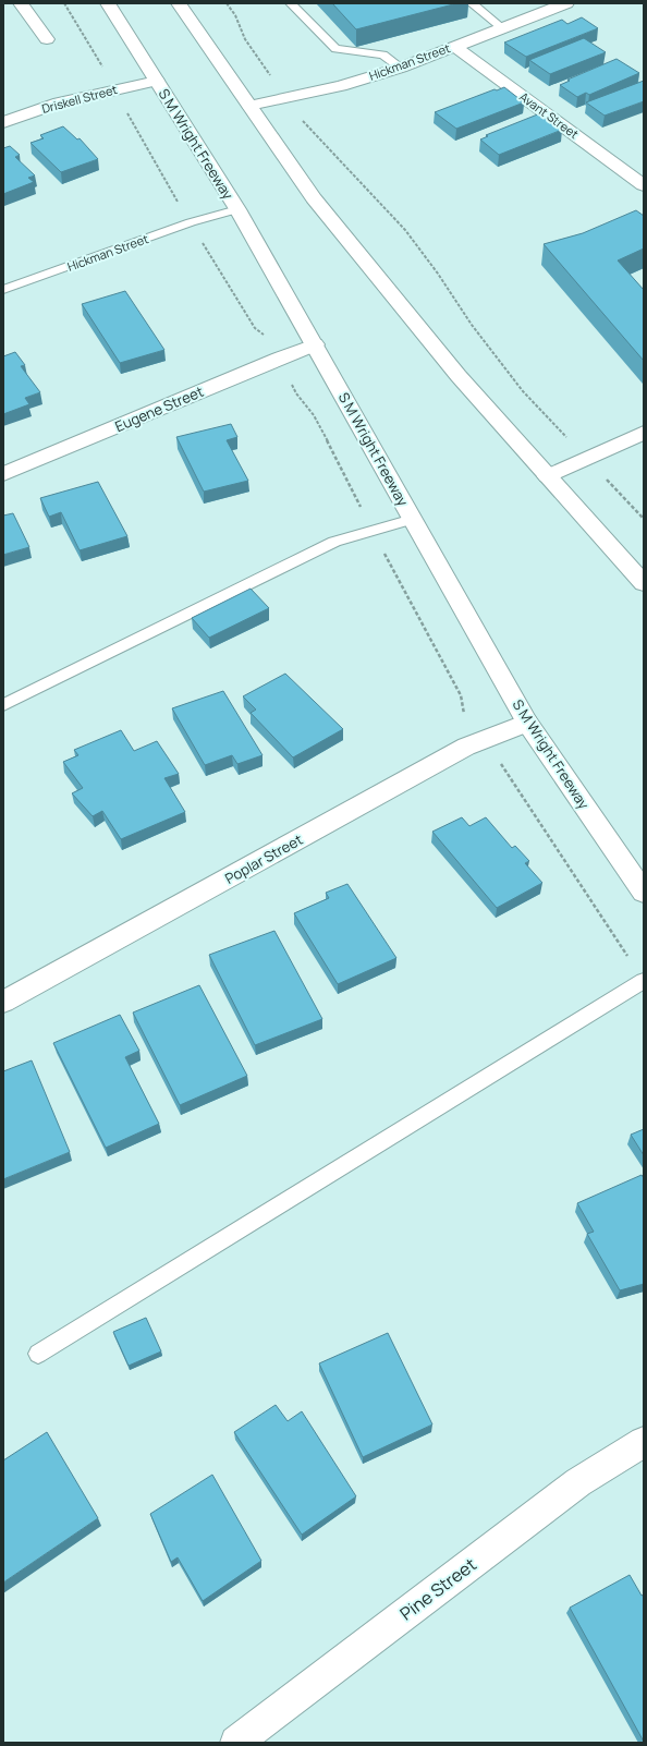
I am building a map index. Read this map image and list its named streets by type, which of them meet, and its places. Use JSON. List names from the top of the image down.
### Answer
{
  "streets": {
    "main road": [
      "Hickman Street",
      "Driskell Street",
      "Avant Street",
      "S M Wright Freeway",
      "Eugene Street",
      "Poplar Street",
      "Pine Street"
    ]
  },
  "crossings": [
    ["Hickman Street", "Avant Street"],
    ["Hickman Street", "S M Wright Freeway"],
    ["Driskell Street", "S M Wright Freeway"],
    ["S M Wright Freeway", "Eugene Street"],
    ["S M Wright Freeway", "Poplar Street"]
  ]
}
